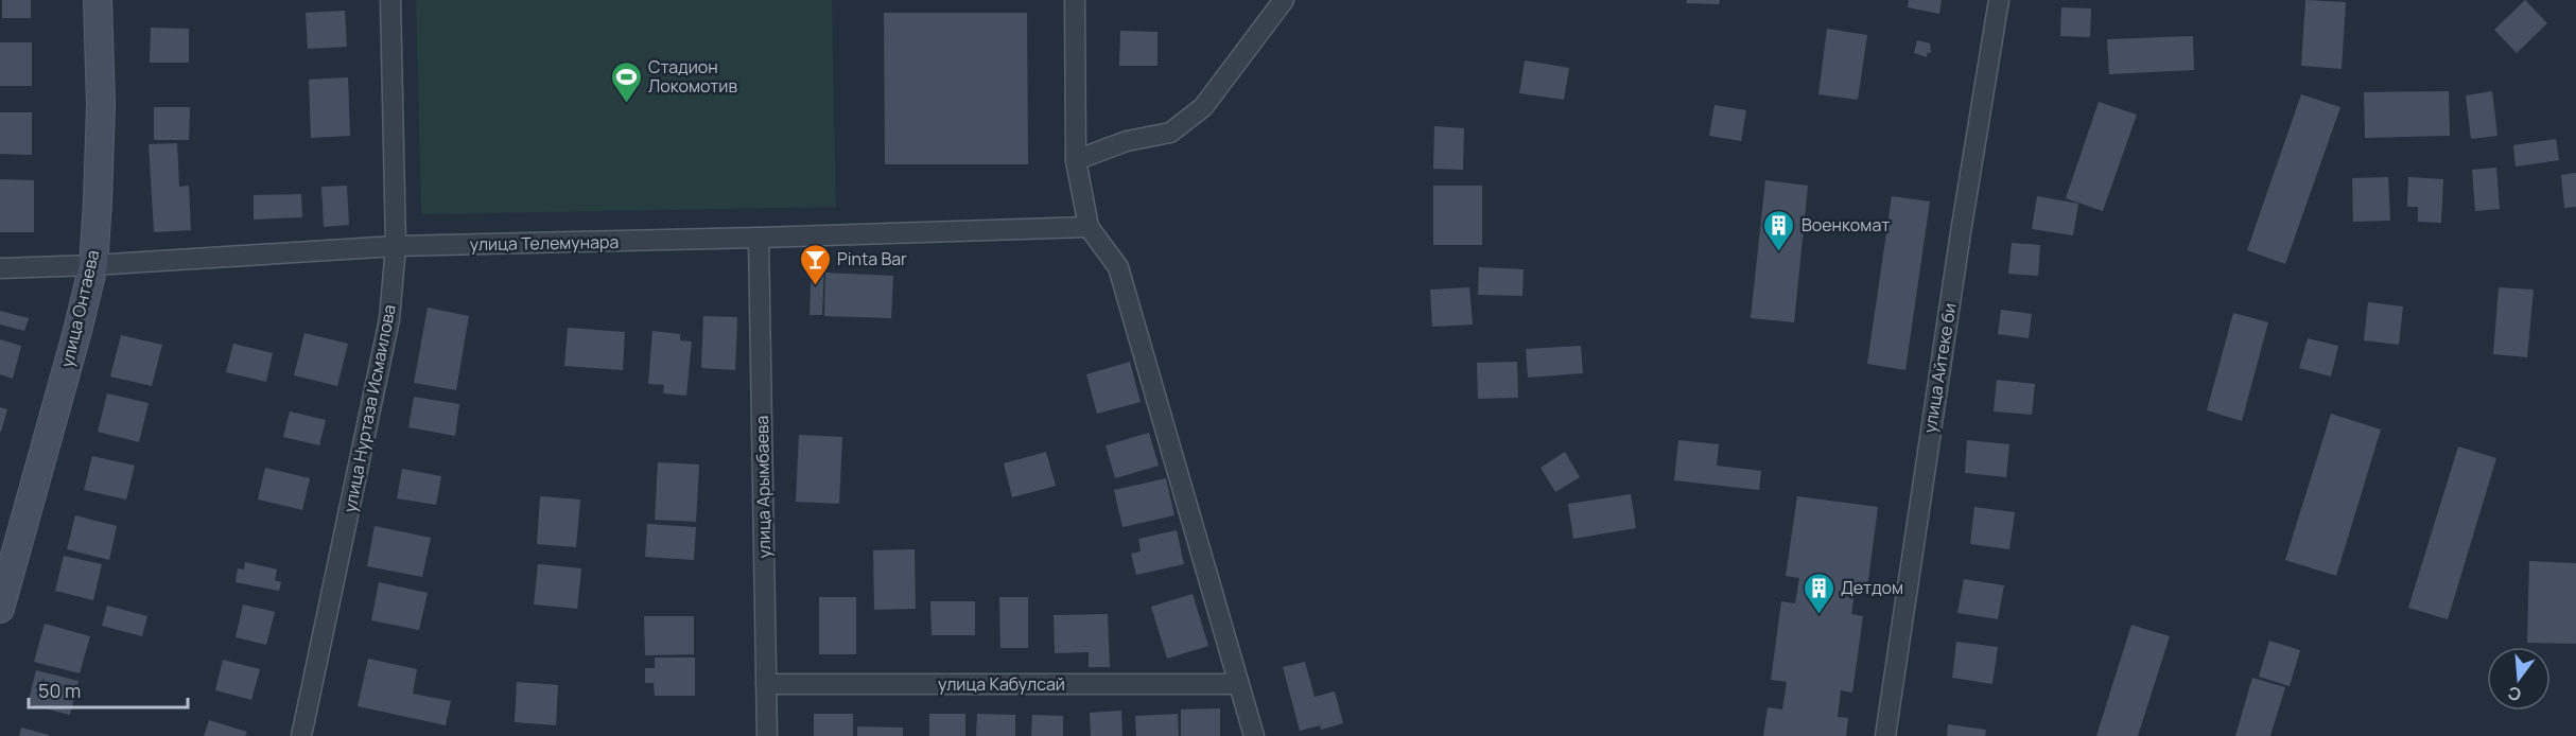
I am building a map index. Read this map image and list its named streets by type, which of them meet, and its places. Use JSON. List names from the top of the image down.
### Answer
{
  "streets": {
    "main road": ["улица Онтаева"],
    "street": [
      "улица Телемунара",
      "улица Айтеке би",
      "улица Нуртаза Исмаилова",
      "улица Арымбаева",
      "улица Кабулсай"
    ]
  },
  "crossings": [
    ["улица Телемунара", "улица Онтаева"],
    ["улица Телемунара", "улица Нуртаза Исмаилова"],
    ["улица Телемунара", "улица Арымбаева"],
    ["улица Арымбаева", "улица Кабулсай"]
  ],
  "places": {
    "sports": ["Стадион Локомотив"],
    "building": ["Военкомат", "Детдом"],
    "bar": ["Pinta Bar"]
  },
  "scale_bar": "50 m",
  "north": "bottom"
}
